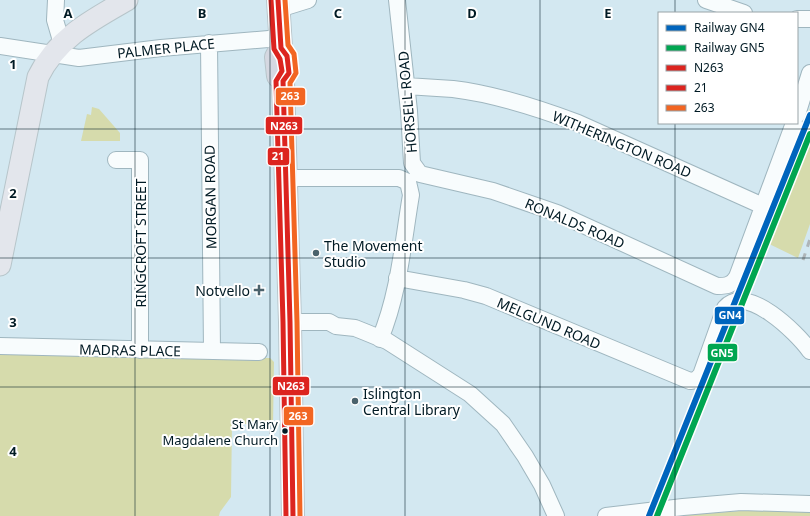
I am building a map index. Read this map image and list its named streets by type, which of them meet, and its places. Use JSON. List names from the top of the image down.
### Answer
{
  "streets": {
    "street": [
      "PALMER PLACE",
      "HORSELL ROAD",
      "WITHERINGTON ROAD",
      "MORGAN ROAD",
      "RONALDS ROAD",
      "RINGCROFT STREET",
      "MELGUND ROAD",
      "MADRAS PLACE"
    ]
  },
  "crossings": [
    ["PALMER PLACE", "MORGAN ROAD"],
    ["HORSELL ROAD", "WITHERINGTON ROAD"],
    ["HORSELL ROAD", "RONALDS ROAD"],
    ["HORSELL ROAD", "MELGUND ROAD"],
    ["WITHERINGTON ROAD", "RONALDS ROAD"],
    ["MORGAN ROAD", "MADRAS PLACE"],
    ["RINGCROFT STREET", "MADRAS PLACE"]
  ],
  "places": {
    "other": ["The Movement Studio", "Islington Central Library", "St Mary Magdalene Church"],
    "health": ["Notvello"]
  },
  "lines": [
    "transit line N263",
    "transit line 21",
    "transit line 263",
    "rail line GN4",
    "rail line GN5"
  ],
  "legend": [
    "Railway GN4",
    "Railway GN5",
    "N263",
    "21",
    "263"
  ],
  "grid": {
    "columns": [
      "A",
      "B",
      "C",
      "D",
      "E"
    ],
    "rows": [
      "1",
      "2",
      "3",
      "4"
    ]
  }
}
